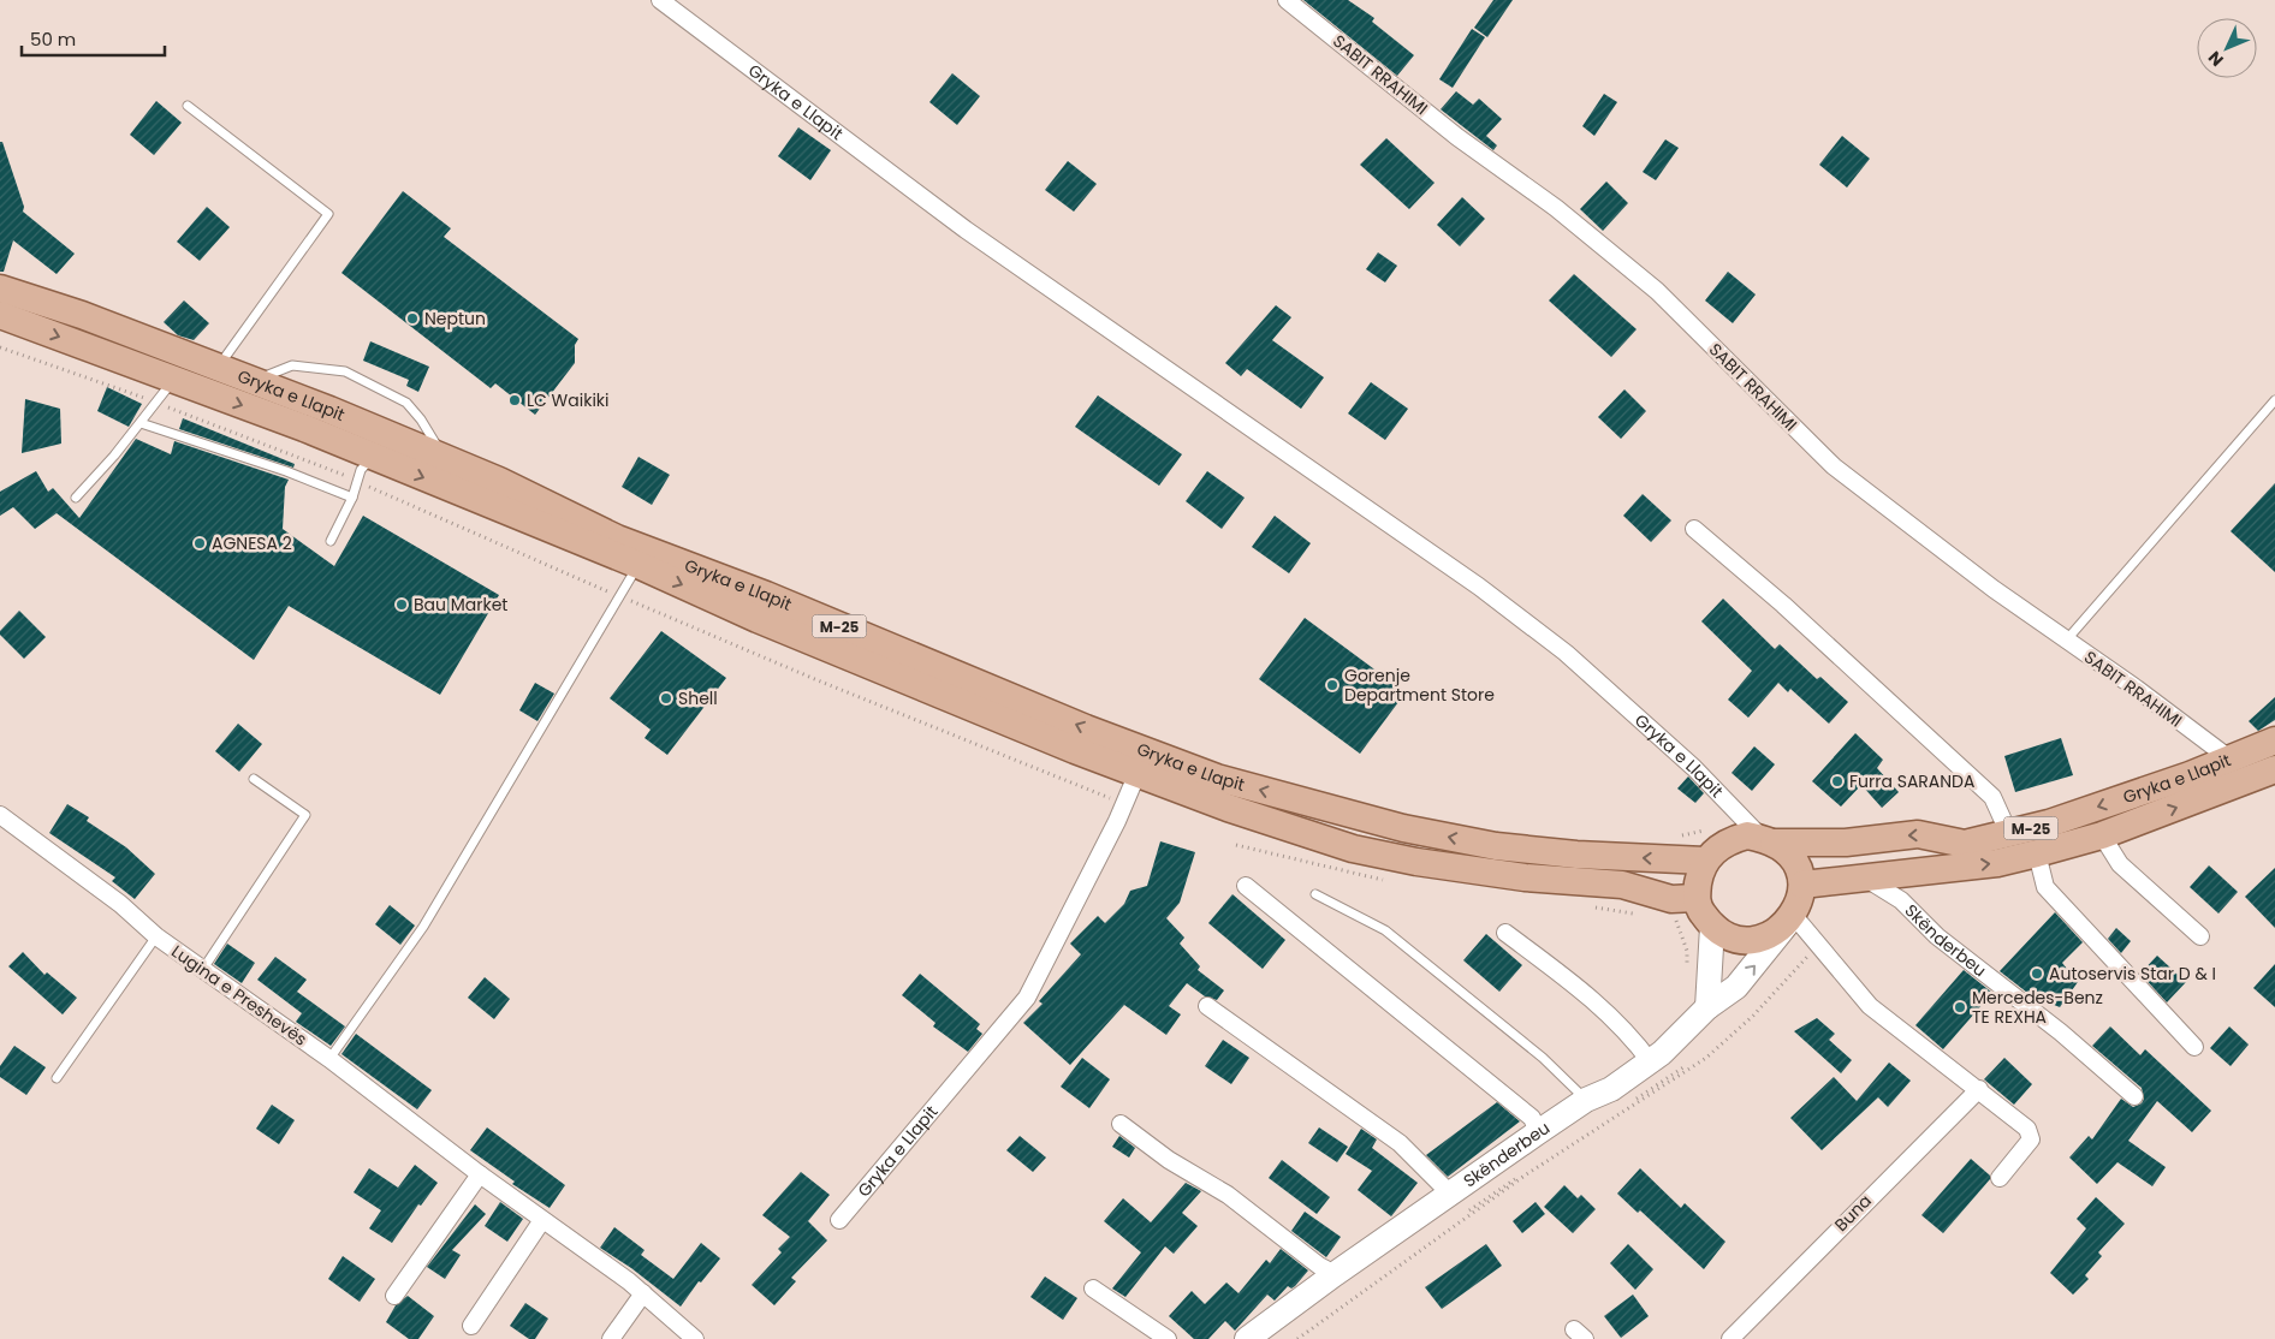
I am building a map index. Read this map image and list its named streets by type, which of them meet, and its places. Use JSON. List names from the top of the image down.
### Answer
{
  "streets": {
    "main road": ["Gryka e Llapit", "M-25", "Skënderbeu"],
    "street": ["SABIT RRAHIMI", "Lugina e Preshevës", "Buna"]
  },
  "crossings": [
    ["SABIT RRAHIMI", "Gryka e Llapit"],
    ["Gryka e Llapit", "Skënderbeu"]
  ],
  "places": [
    "Neptun",
    "LC Waikiki",
    "AGNESA 2",
    "Bau Market",
    "Gorenje Department Store",
    "Shell",
    "Furra SARANDA",
    "Autoservis Star D & I",
    "Mercedes-Benz TE REXHA"
  ],
  "scale_bar": "50 m",
  "north": "bottom left"
}
